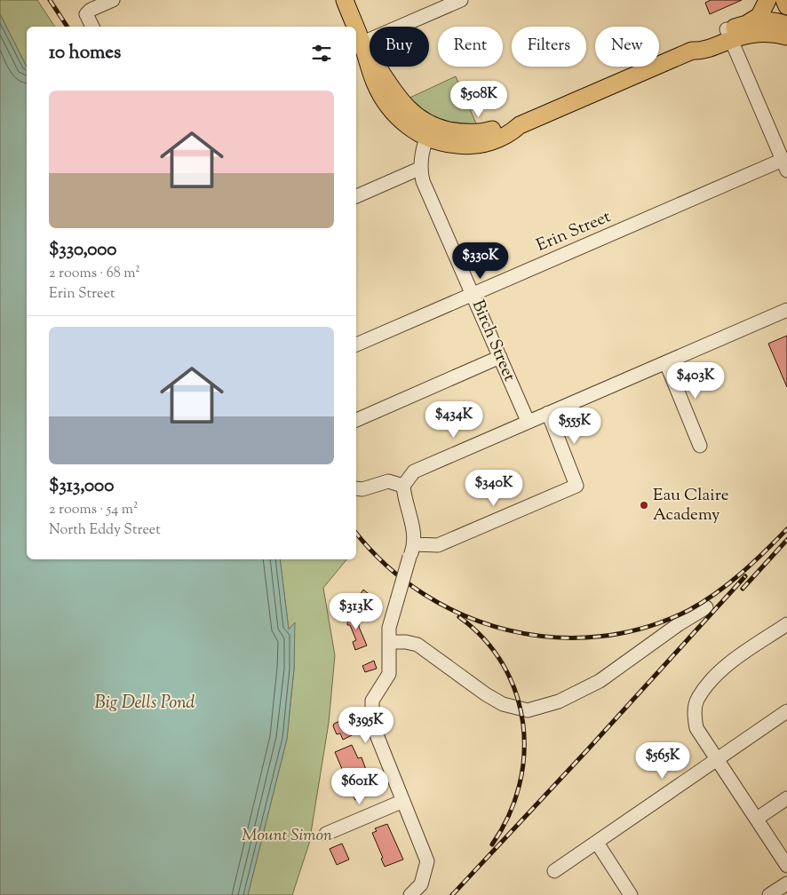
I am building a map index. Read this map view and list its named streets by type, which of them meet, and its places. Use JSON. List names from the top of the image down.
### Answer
{
  "streets": {
    "street": ["Erin Street", "Birch Street"]
  },
  "crossings": [
    ["Erin Street", "Birch Street"]
  ],
  "water": ["Big Dells Pond"],
  "parks": ["Mount Simon"],
  "places": ["Eau Claire Academy"],
  "page": {
    "chip": [
      "Buy",
      "Rent",
      "Filters",
      "New"
    ],
    "heading": "10 homes",
    "list": [
      {
        "name": "$330,000",
        "note": "2 rooms · 68 m² · Erin Street"
      },
      {
        "name": "$313,000",
        "note": "2 rooms · 54 m² · North Eddy Street"
      }
    ],
    "price": [
      "$508K",
      "$330K",
      "$403K",
      "$434K",
      "$555K",
      "$340K",
      "$313K",
      "$395K",
      "$565K",
      "$601K"
    ]
  }
}
